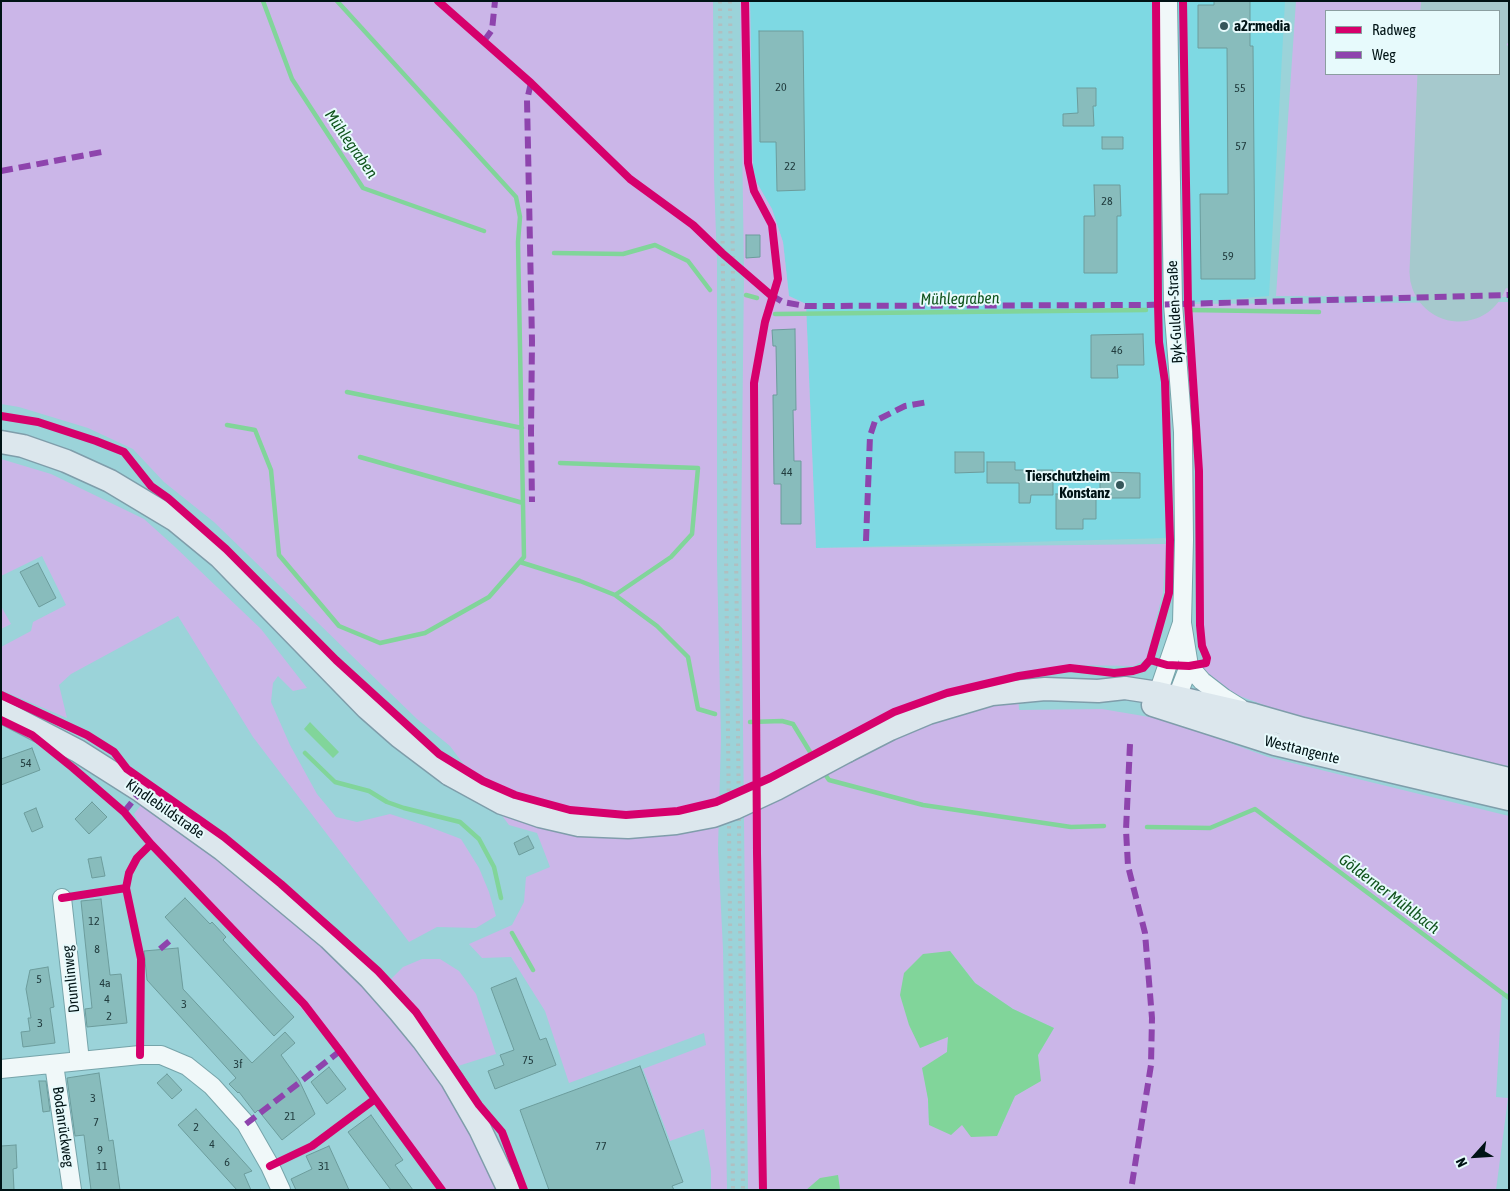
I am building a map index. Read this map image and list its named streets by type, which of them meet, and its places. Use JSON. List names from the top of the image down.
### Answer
{
  "streets": {
    "main road": ["Westtangente", "Kindlebildstraße"],
    "street": ["Byk-Gulden-Straße", "Drumlinweg", "Bodanrückweg"]
  },
  "crossings": [
    ["Byk-Gulden-Straße", "Westtangente"]
  ],
  "water": ["Mühlegraben", "Gölderner Mühlbach"],
  "places": ["a2r:media", "Tierschutzheim Konstanz"],
  "house_numbers": [
    "20",
    "55",
    "57",
    "22",
    "28",
    "59",
    "46",
    "44",
    "54",
    "12",
    "8",
    "5",
    "4a",
    "4",
    "3",
    "2",
    "3",
    "75",
    "3f",
    "3",
    "21",
    "7",
    "2",
    "4",
    "77",
    "9",
    "6",
    "11",
    "31"
  ],
  "legend": ["Radweg", "Weg"],
  "north": "bottom left"
}
